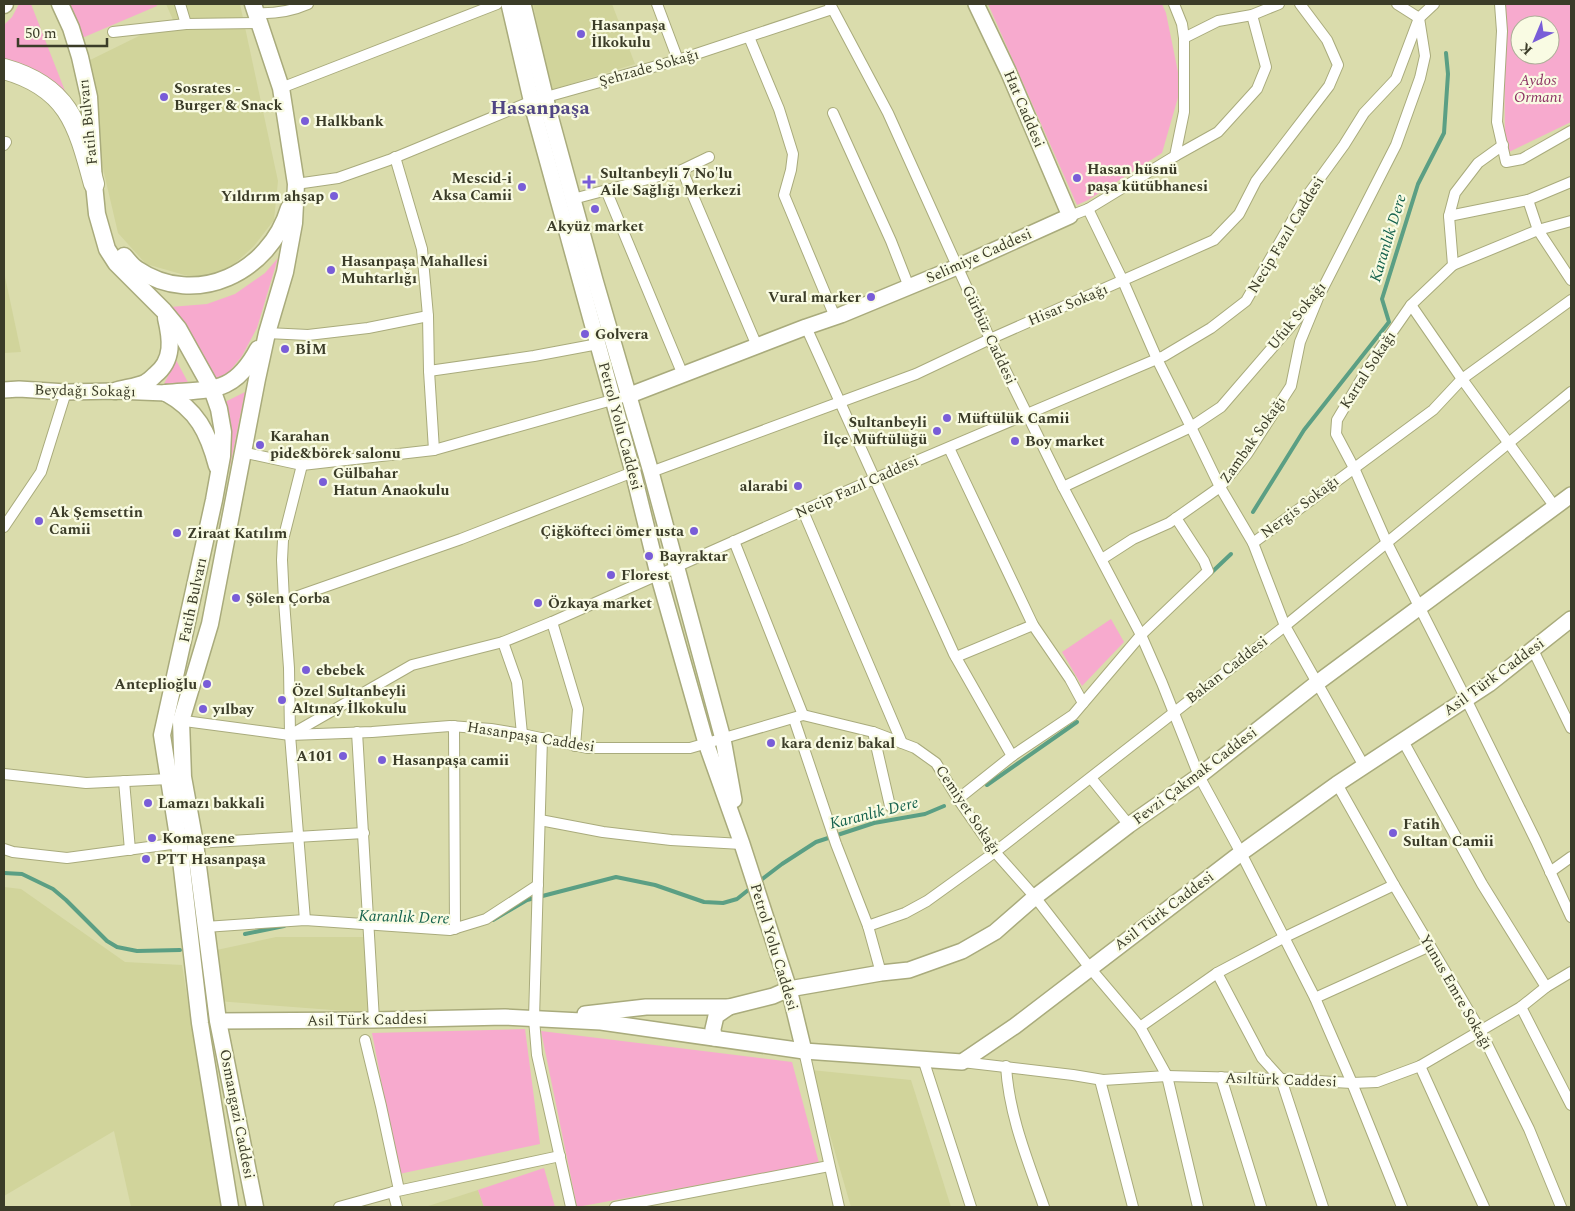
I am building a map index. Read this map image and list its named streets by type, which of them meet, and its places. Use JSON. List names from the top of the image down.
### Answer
{
  "streets": {
    "main road": [
      "Hat Caddesi",
      "Fatih Bulvarı",
      "Selimiye Caddesi",
      "Beydağı Sokağı",
      "Petrol Yolu Caddesi",
      "Asil Türk Caddesi",
      "Fevzi Çakmak Caddesi",
      "Osmangazi Caddesi"
    ],
    "street": [
      "Şehzade Sokağı",
      "Necip Fazıl Caddesi",
      "Hisar Sokağı",
      "Ufuk Sokağı",
      "Gürbüz Caddesi",
      "Kartal Sokağı",
      "Zambak Sokağı",
      "Nergis Sokağı",
      "Bakan Caddesi",
      "Hasanpaşa Caddesi",
      "Cemiyet Sokağı",
      "Yunus Emre Sokağı",
      "Asıltürk Caddesi"
    ]
  },
  "crossings": [
    ["Şehzade Sokağı", "Fatih Bulvarı"],
    ["Şehzade Sokağı", "Gürbüz Caddesi"],
    ["Şehzade Sokağı", "Petrol Yolu Caddesi"],
    ["Hat Caddesi", "Selimiye Caddesi"],
    ["Fatih Bulvarı", "Asil Türk Caddesi"],
    ["Fatih Bulvarı", "Hasanpaşa Caddesi"],
    ["Fatih Bulvarı", "Osmangazi Caddesi"],
    ["Necip Fazıl Caddesi", "Ufuk Sokağı"],
    ["Necip Fazıl Caddesi", "Gürbüz Caddesi"],
    ["Necip Fazıl Caddesi", "Petrol Yolu Caddesi"],
    ["Necip Fazıl Caddesi", "Nergis Sokağı"],
    ["Necip Fazıl Caddesi", "Hasanpaşa Caddesi"],
    ["Selimiye Caddesi", "Gürbüz Caddesi"],
    ["Selimiye Caddesi", "Petrol Yolu Caddesi"],
    ["Selimiye Caddesi", "Nergis Sokağı"],
    ["Hisar Sokağı", "Gürbüz Caddesi"],
    ["Hisar Sokağı", "Petrol Yolu Caddesi"],
    ["Hisar Sokağı", "Nergis Sokağı"],
    ["Ufuk Sokağı", "Gürbüz Caddesi"],
    ["Ufuk Sokağı", "Zambak Sokağı"],
    ["Ufuk Sokağı", "Nergis Sokağı"],
    ["Gürbüz Caddesi", "Zambak Sokağı"],
    ["Gürbüz Caddesi", "Bakan Caddesi"],
    ["Gürbüz Caddesi", "Asil Türk Caddesi"],
    ["Gürbüz Caddesi", "Fevzi Çakmak Caddesi"],
    ["Gürbüz Caddesi", "Asıltürk Caddesi"],
    ["Kartal Sokağı", "Nergis Sokağı"],
    ["Kartal Sokağı", "Bakan Caddesi"],
    ["Kartal Sokağı", "Asil Türk Caddesi"],
    ["Kartal Sokağı", "Fevzi Çakmak Caddesi"],
    ["Petrol Yolu Caddesi", "Asil Türk Caddesi"],
    ["Petrol Yolu Caddesi", "Hasanpaşa Caddesi"],
    ["Petrol Yolu Caddesi", "Fevzi Çakmak Caddesi"],
    ["Zambak Sokağı", "Nergis Sokağı"],
    ["Bakan Caddesi", "Cemiyet Sokağı"],
    ["Asil Türk Caddesi", "Fevzi Çakmak Caddesi"],
    ["Asil Türk Caddesi", "Cemiyet Sokağı"],
    ["Asil Türk Caddesi", "Yunus Emre Sokağı"],
    ["Asil Türk Caddesi", "Asıltürk Caddesi"],
    ["Asil Türk Caddesi", "Osmangazi Caddesi"],
    ["Hasanpaşa Caddesi", "Cemiyet Sokağı"],
    ["Fevzi Çakmak Caddesi", "Cemiyet Sokağı"],
    ["Cemiyet Sokağı", "Asıltürk Caddesi"],
    ["Yunus Emre Sokağı", "Asıltürk Caddesi"]
  ],
  "districts": ["Hasanpaşa"],
  "water": ["Karanlık Dere"],
  "parks": ["Aydos Ormanı"],
  "places": {
    "other": [
      "Hasanpaşa İlkokulu",
      "Sosrates - Burger & Snack",
      "Halkbank",
      "Hasan hüsnü paşa kütübhanesi",
      "Mescid-i Aksa Camii",
      "Yıldırım ahşap",
      "Akyüz market",
      "Hasanpaşa Mahallesi Muhtarlığı",
      "Vural marker",
      "Golvera",
      "BİM",
      "Müftülük Camii",
      "Sultanbeyli İlçe Müftülüğü",
      "Boy market",
      "Karahan pide&börek salonu",
      "Gülbahar Hatun Anaokulu",
      "alarabi",
      "Ak Şemsettin Camii",
      "Çiğköfteci ömer usta",
      "Ziraat Katılım",
      "Bayraktar",
      "Florest",
      "Şölen Çorba",
      "Özkaya market",
      "ebebek",
      "Anteplioğlu",
      "Özel Sultanbeyli Altınay İlkokulu",
      "yılbay",
      "kara deniz bakal",
      "A101",
      "Hasanpaşa camii",
      "Lamazı bakkali",
      "Fatih Sultan Camii",
      "Komagene",
      "PTT Hasanpaşa"
    ],
    "health": ["Sultanbeyli 7 No'lu Aile Sağlığı Merkezi"]
  },
  "scale_bar": "50 m",
  "north": "bottom left"
}
